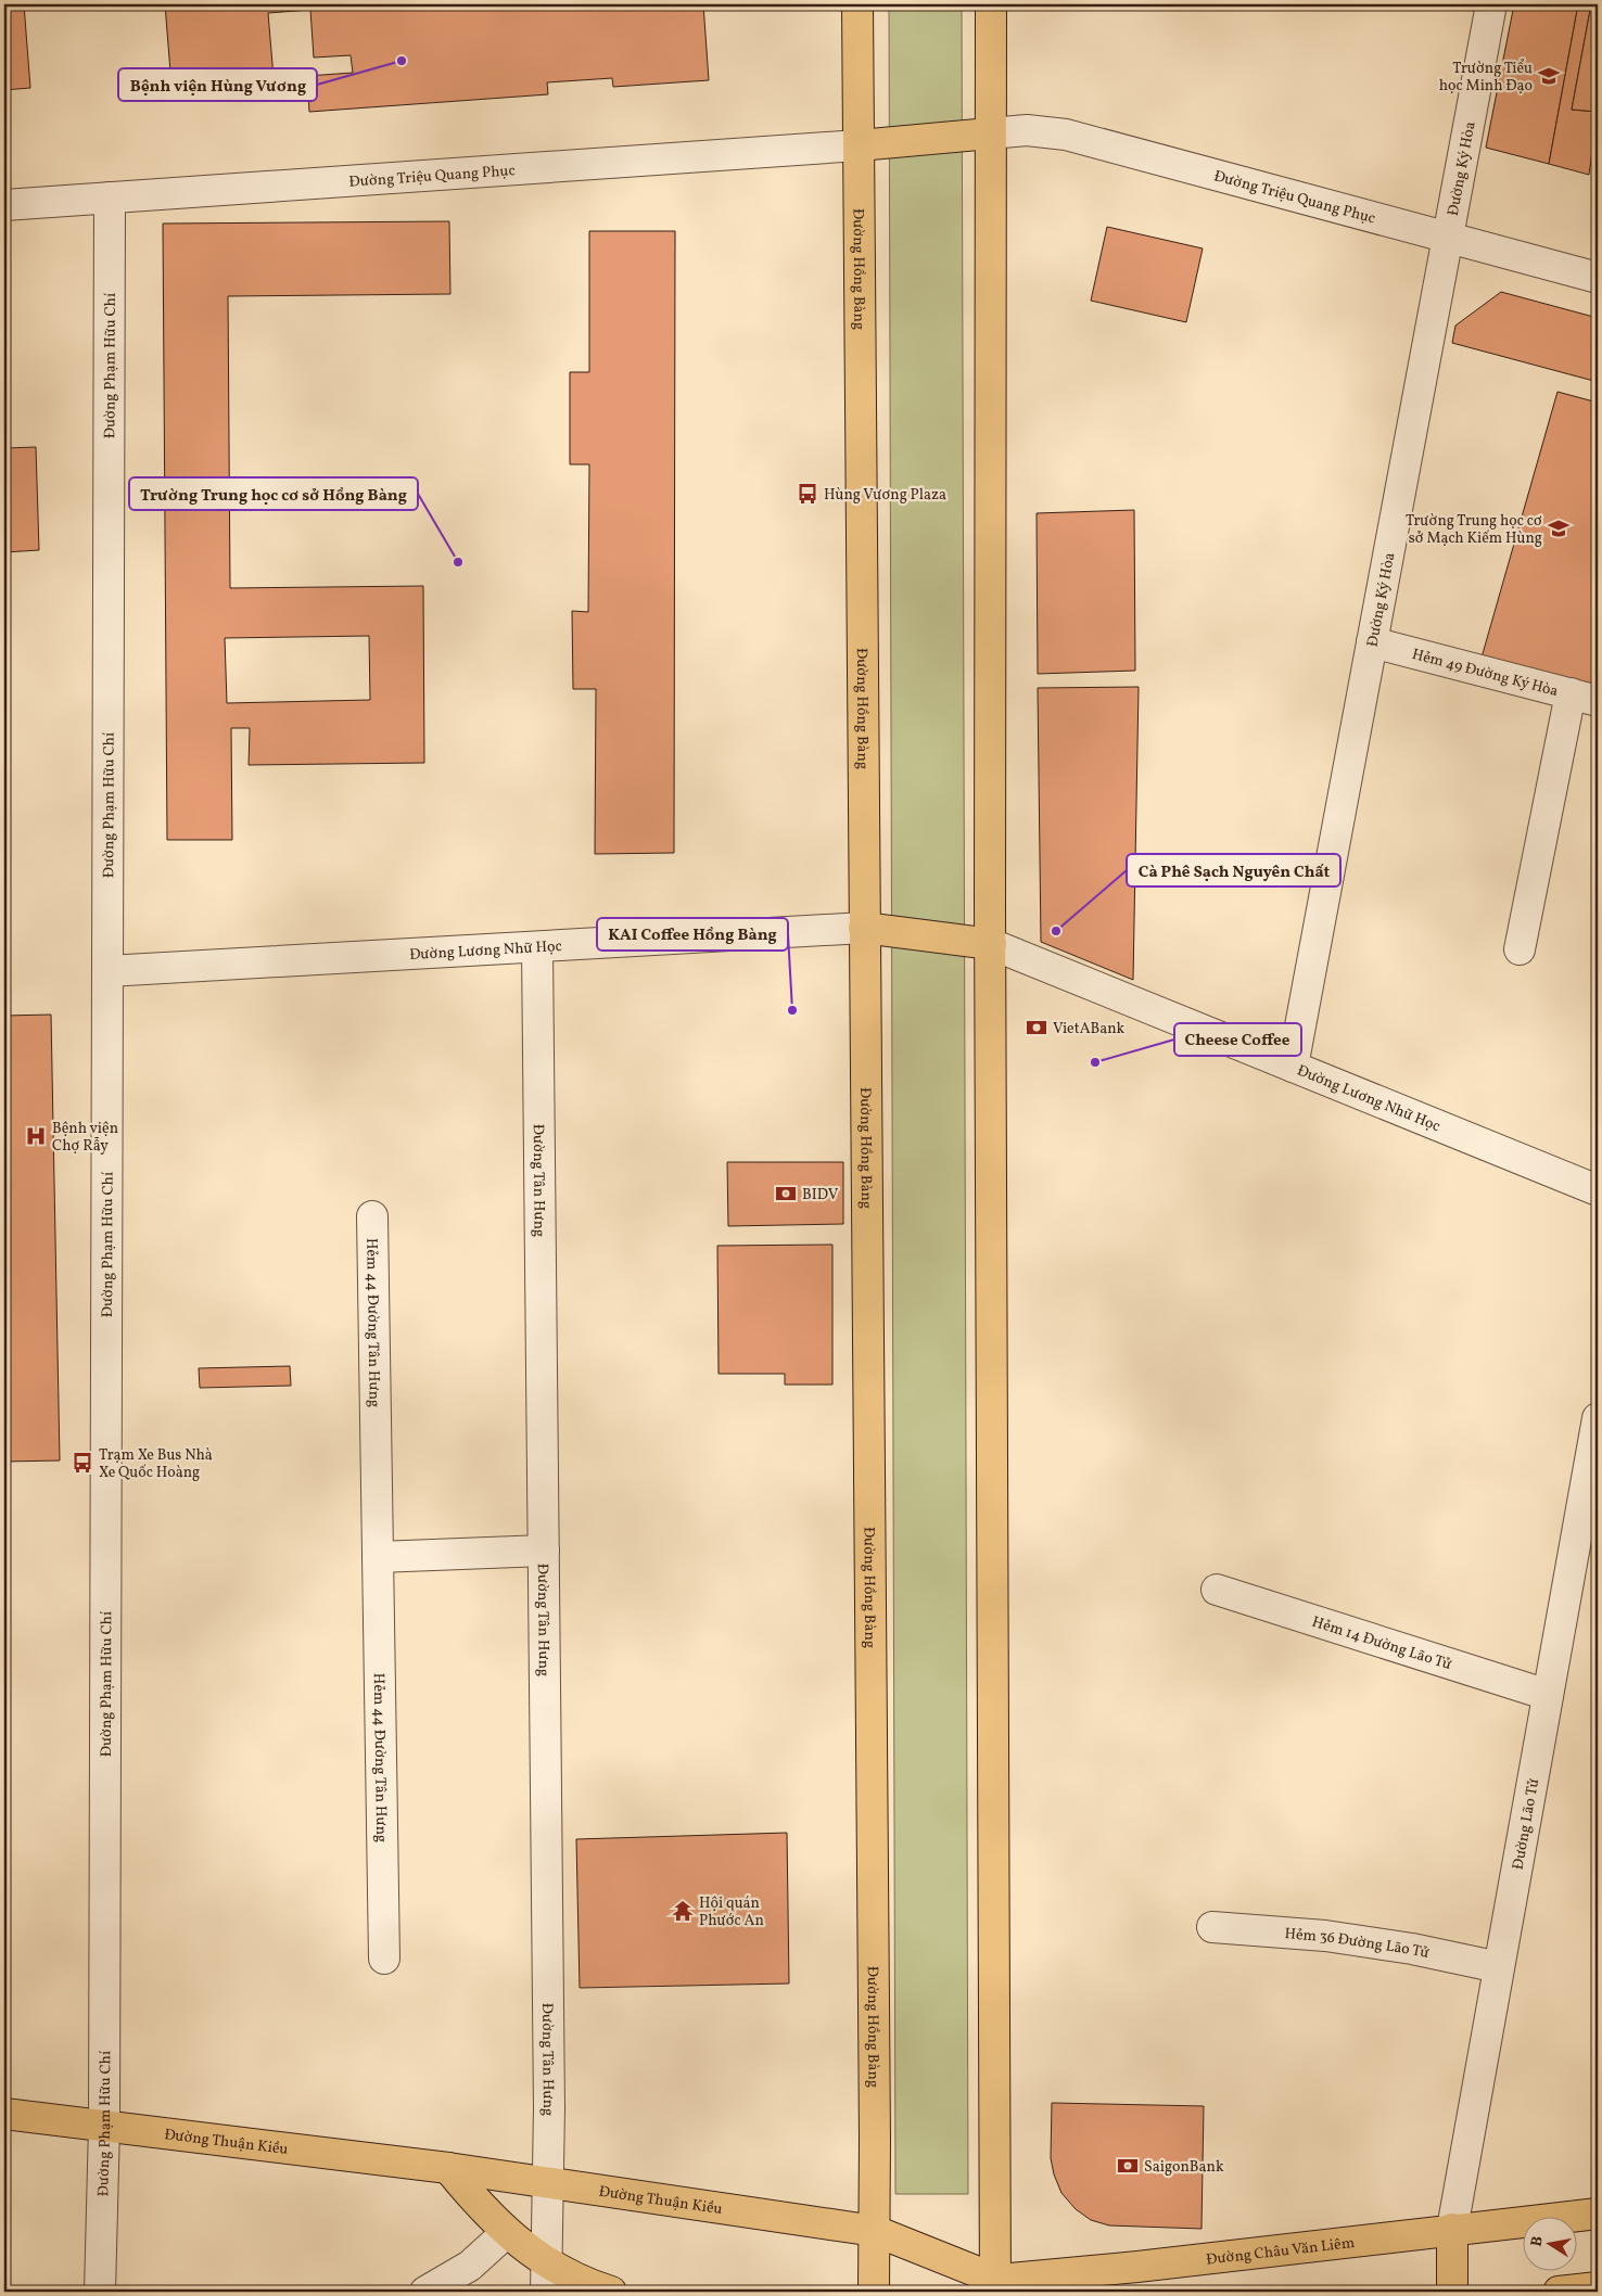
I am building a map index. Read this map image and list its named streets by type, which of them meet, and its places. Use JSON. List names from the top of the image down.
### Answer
{
  "streets": {
    "main road": ["Đường Hồng Bàng", "Đường Thuận Kiều", "Đường Châu Văn Liêm"],
    "street": [
      "Đường Ký Hòa",
      "Đường Triệu Quang Phục",
      "Đường Phạm Hữu Chí",
      "Hẻm 49 Đường Ký Hòa",
      "Đường Lương Nhữ Học",
      "Đường Tân Hưng",
      "Hẻm 44 Đường Tân Hưng",
      "Hẻm 14 Đường Lão Tử",
      "Đường Lão Tử",
      "Hẻm 36 Đường Lão Tử"
    ]
  },
  "crossings": [
    ["Đường Ký Hòa", "Đường Triệu Quang Phục"],
    ["Đường Ký Hòa", "Hẻm 49 Đường Ký Hòa"],
    ["Đường Ký Hòa", "Đường Lương Nhữ Học"],
    ["Đường Triệu Quang Phục", "Đường Hồng Bàng"],
    ["Đường Triệu Quang Phục", "Đường Phạm Hữu Chí"],
    ["Đường Hồng Bàng", "Đường Lương Nhữ Học"],
    ["Đường Hồng Bàng", "Đường Thuận Kiều"],
    ["Đường Phạm Hữu Chí", "Đường Lương Nhữ Học"],
    ["Đường Phạm Hữu Chí", "Đường Thuận Kiều"],
    ["Đường Lương Nhữ Học", "Đường Tân Hưng"],
    ["Đường Tân Hưng", "Đường Thuận Kiều"],
    ["Hẻm 14 Đường Lão Tử", "Đường Lão Tử"],
    ["Đường Lão Tử", "Hẻm 36 Đường Lão Tử"],
    ["Đường Lão Tử", "Đường Châu Văn Liêm"],
    ["Đường Thuận Kiều", "Đường Châu Văn Liêm"]
  ],
  "places": {
    "other": [
      "Bệnh viện Hùng Vương",
      "Trường Trung học cơ sở Hồng Bàng",
      "Cà Phê Sạch Nguyên Chất",
      "KAI Coffee Hồng Bàng",
      "Cheese Coffee"
    ],
    "school or university": ["Trường Tiểu học Minh Đạo", "Trường Trung học cơ sở Mạch Kiếm Hùng"],
    "bus stop": ["Hùng Vương Plaza", "Trạm Xe Bus Nhà Xe Quốc Hoàng"],
    "bank": ["VietABank", "BIDV", "SaigonBank"],
    "hospital": ["Bệnh viện Chợ Rẫy"],
    "temple": ["Hội quán Phước An"]
  },
  "north": "left"
}
